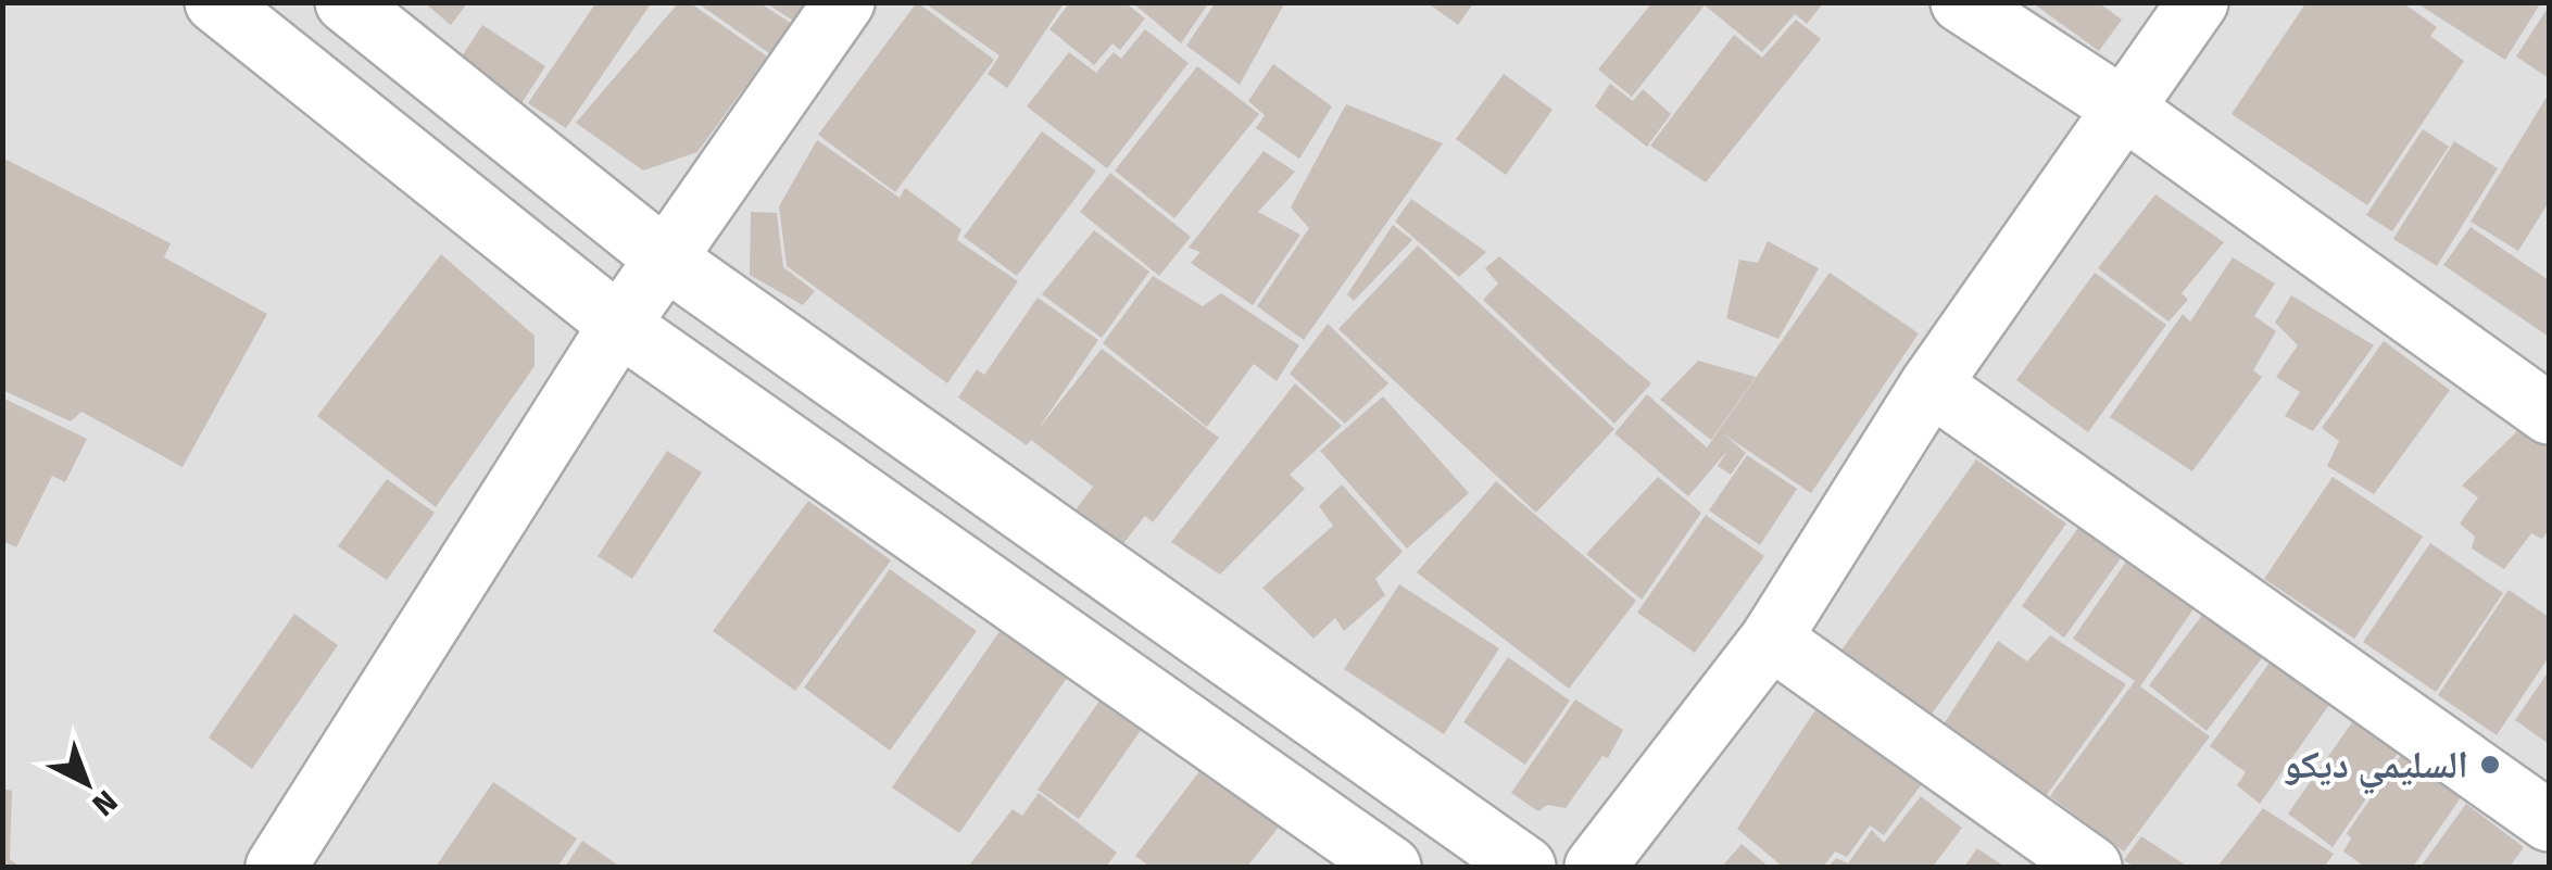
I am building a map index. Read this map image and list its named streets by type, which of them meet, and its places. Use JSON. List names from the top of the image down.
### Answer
{
  "places": ["السليمي ديكو"],
  "north": "bottom right"
}
